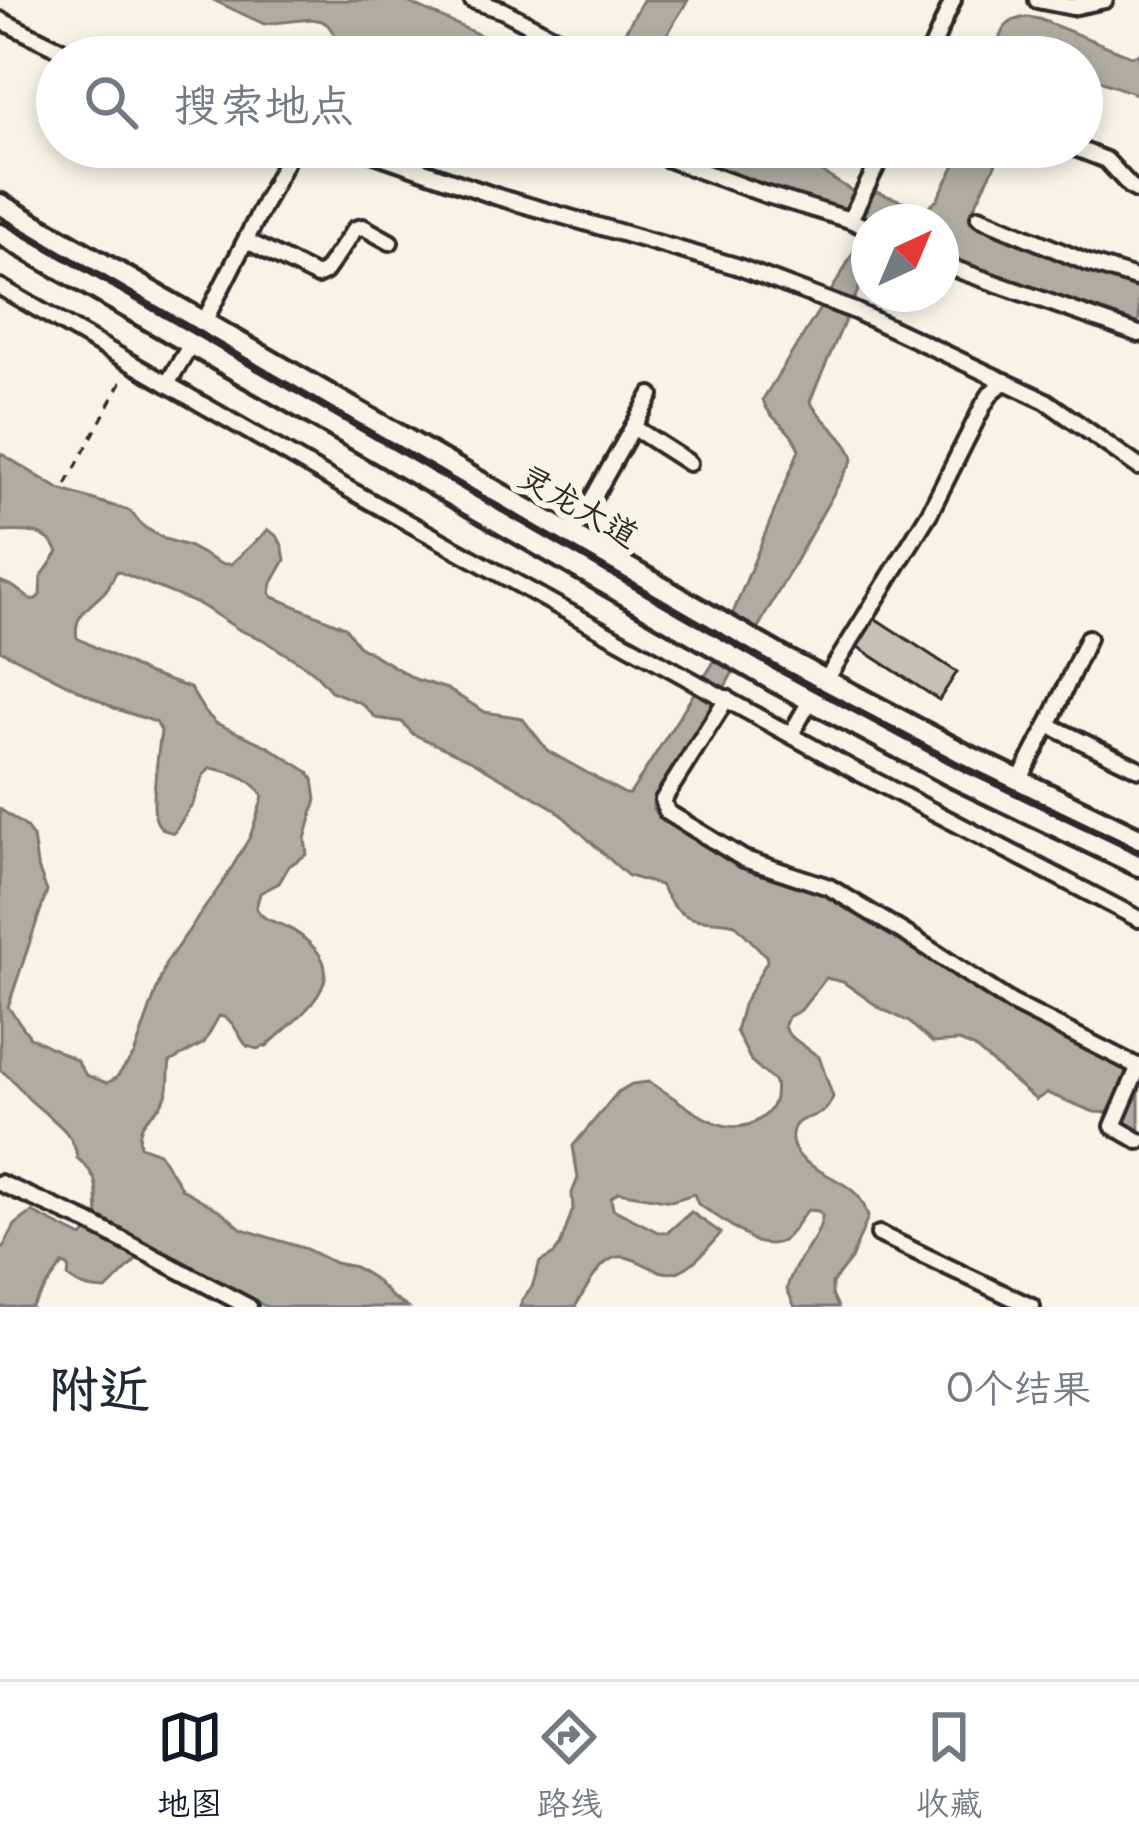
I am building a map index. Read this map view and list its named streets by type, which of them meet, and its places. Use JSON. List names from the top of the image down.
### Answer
{
  "streets": {
    "main road": ["灵龙大道"]
  },
  "north": "top right",
  "page": {
    "search": "搜索地点",
    "heading": ["附近", "0个结果"],
    "nav": ["地图", "路线", "收藏"]
  }
}
